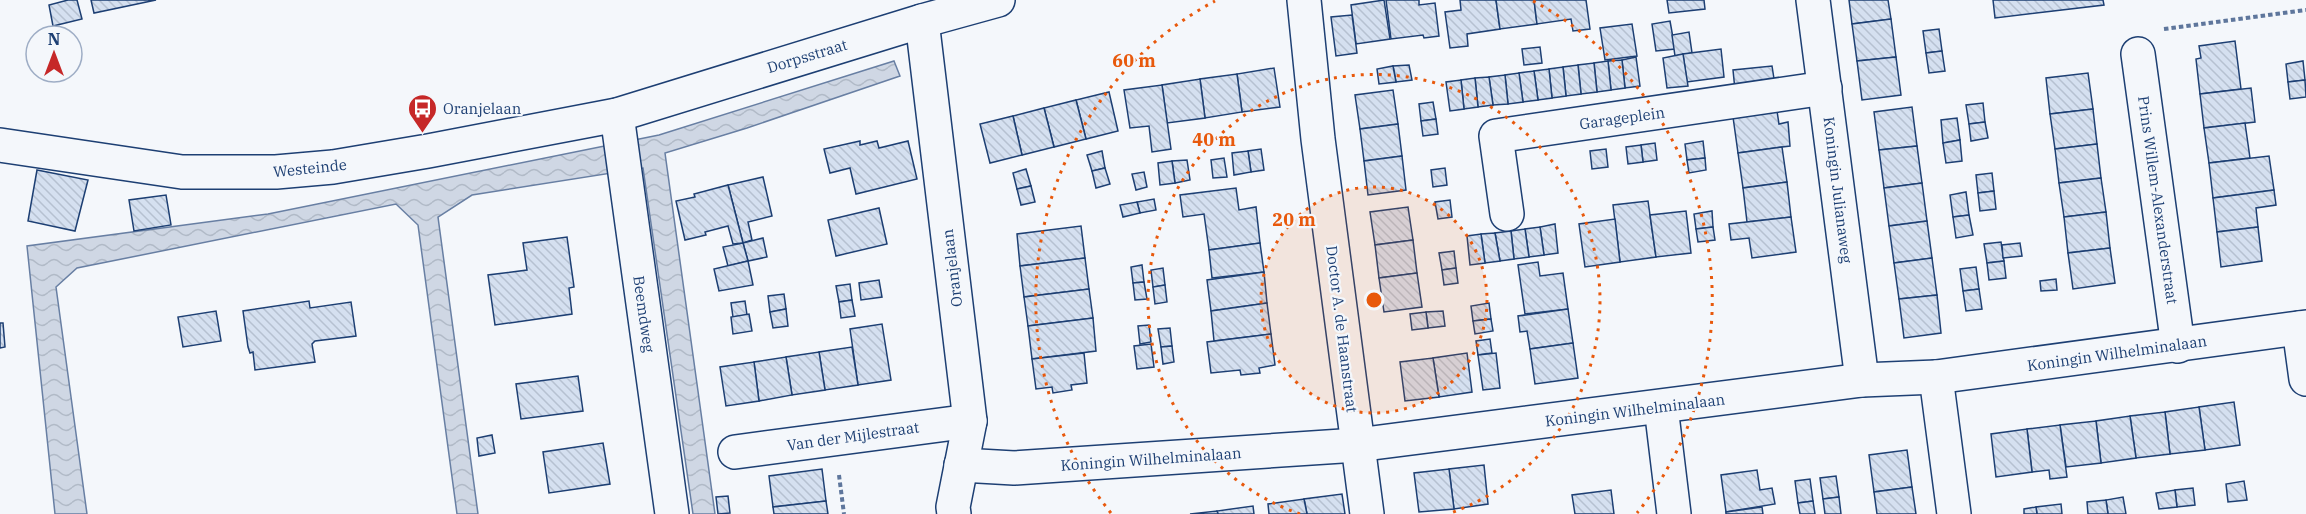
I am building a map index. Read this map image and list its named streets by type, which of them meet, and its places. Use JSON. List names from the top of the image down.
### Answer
{
  "streets": {
    "street": [
      "Dorpsstraat",
      "Garageplein",
      "Westeinde",
      "Koningin Julianaweg",
      "Prins Willem-Alexanderstraat",
      "Oranjelaan",
      "Beemdweg",
      "Doctor A. de Haanstraat",
      "Koningin Wilhelminalaan",
      "Van der Mijlestraat"
    ]
  },
  "crossings": [
    ["Dorpsstraat", "Westeinde"],
    ["Dorpsstraat", "Oranjelaan"],
    ["Dorpsstraat", "Beemdweg"],
    ["Garageplein", "Koningin Julianaweg"],
    ["Westeinde", "Beemdweg"],
    ["Koningin Julianaweg", "Koningin Wilhelminalaan"],
    ["Prins Willem-Alexanderstraat", "Koningin Wilhelminalaan"],
    ["Oranjelaan", "Koningin Wilhelminalaan"],
    ["Oranjelaan", "Van der Mijlestraat"],
    ["Doctor A. de Haanstraat", "Koningin Wilhelminalaan"]
  ],
  "places": {
    "bus stop": ["Oranjelaan"]
  },
  "north": "top",
  "rings": ["60 m", "40 m", "20 m"]
}
